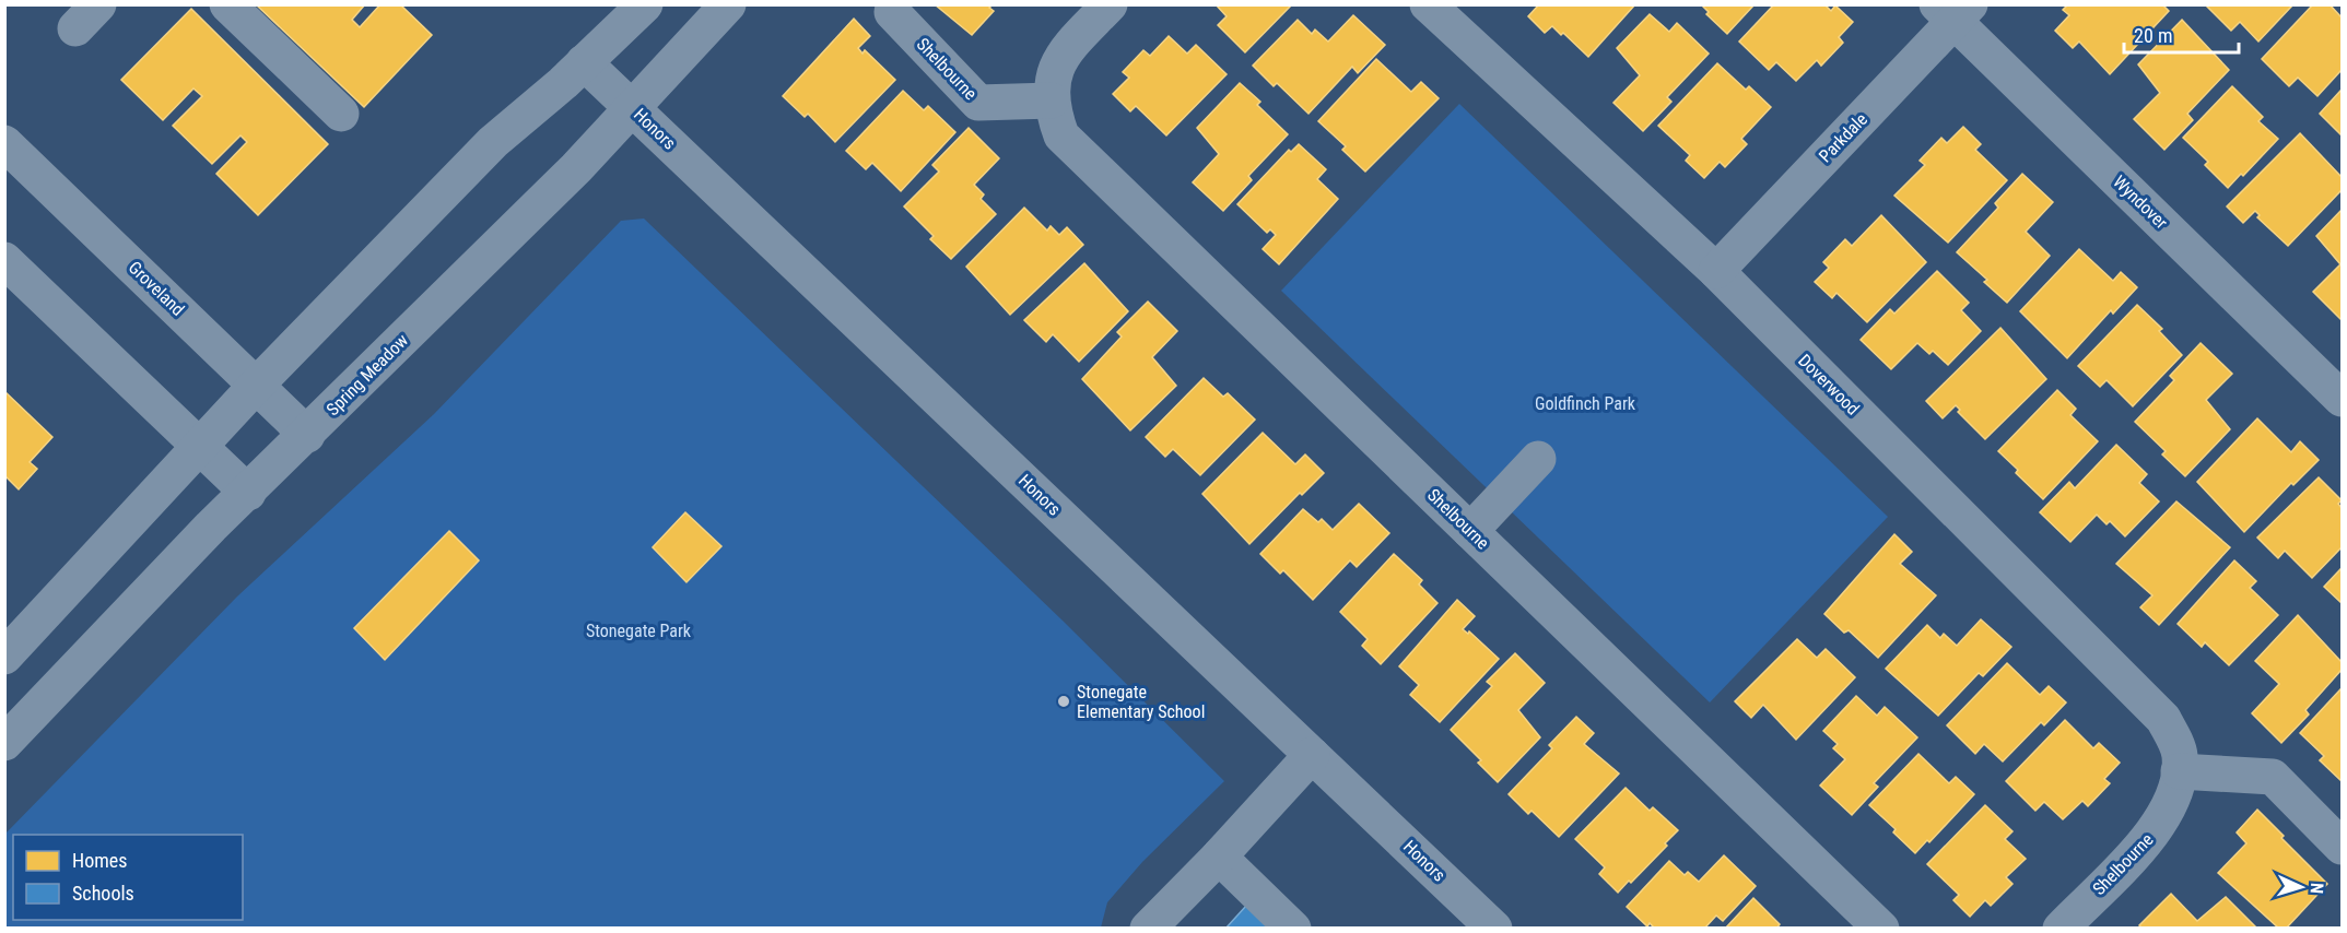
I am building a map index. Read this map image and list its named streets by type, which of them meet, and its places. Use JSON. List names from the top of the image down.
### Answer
{
  "streets": {
    "street": [
      "Shelbourne",
      "Honors",
      "Parkdale",
      "Wyndover",
      "Groveland",
      "Spring Meadow",
      "Doverwood"
    ]
  },
  "crossings": [
    ["Shelbourne", "Doverwood"],
    ["Honors", "Spring Meadow"],
    ["Parkdale", "Wyndover"],
    ["Parkdale", "Doverwood"],
    ["Groveland", "Spring Meadow"]
  ],
  "parks": ["Goldfinch Park", "Stonegate Park"],
  "places": ["Stonegate Elementary School"],
  "legend": ["Homes", "Schools"],
  "scale_bar": "20 m",
  "north": "right"
}
